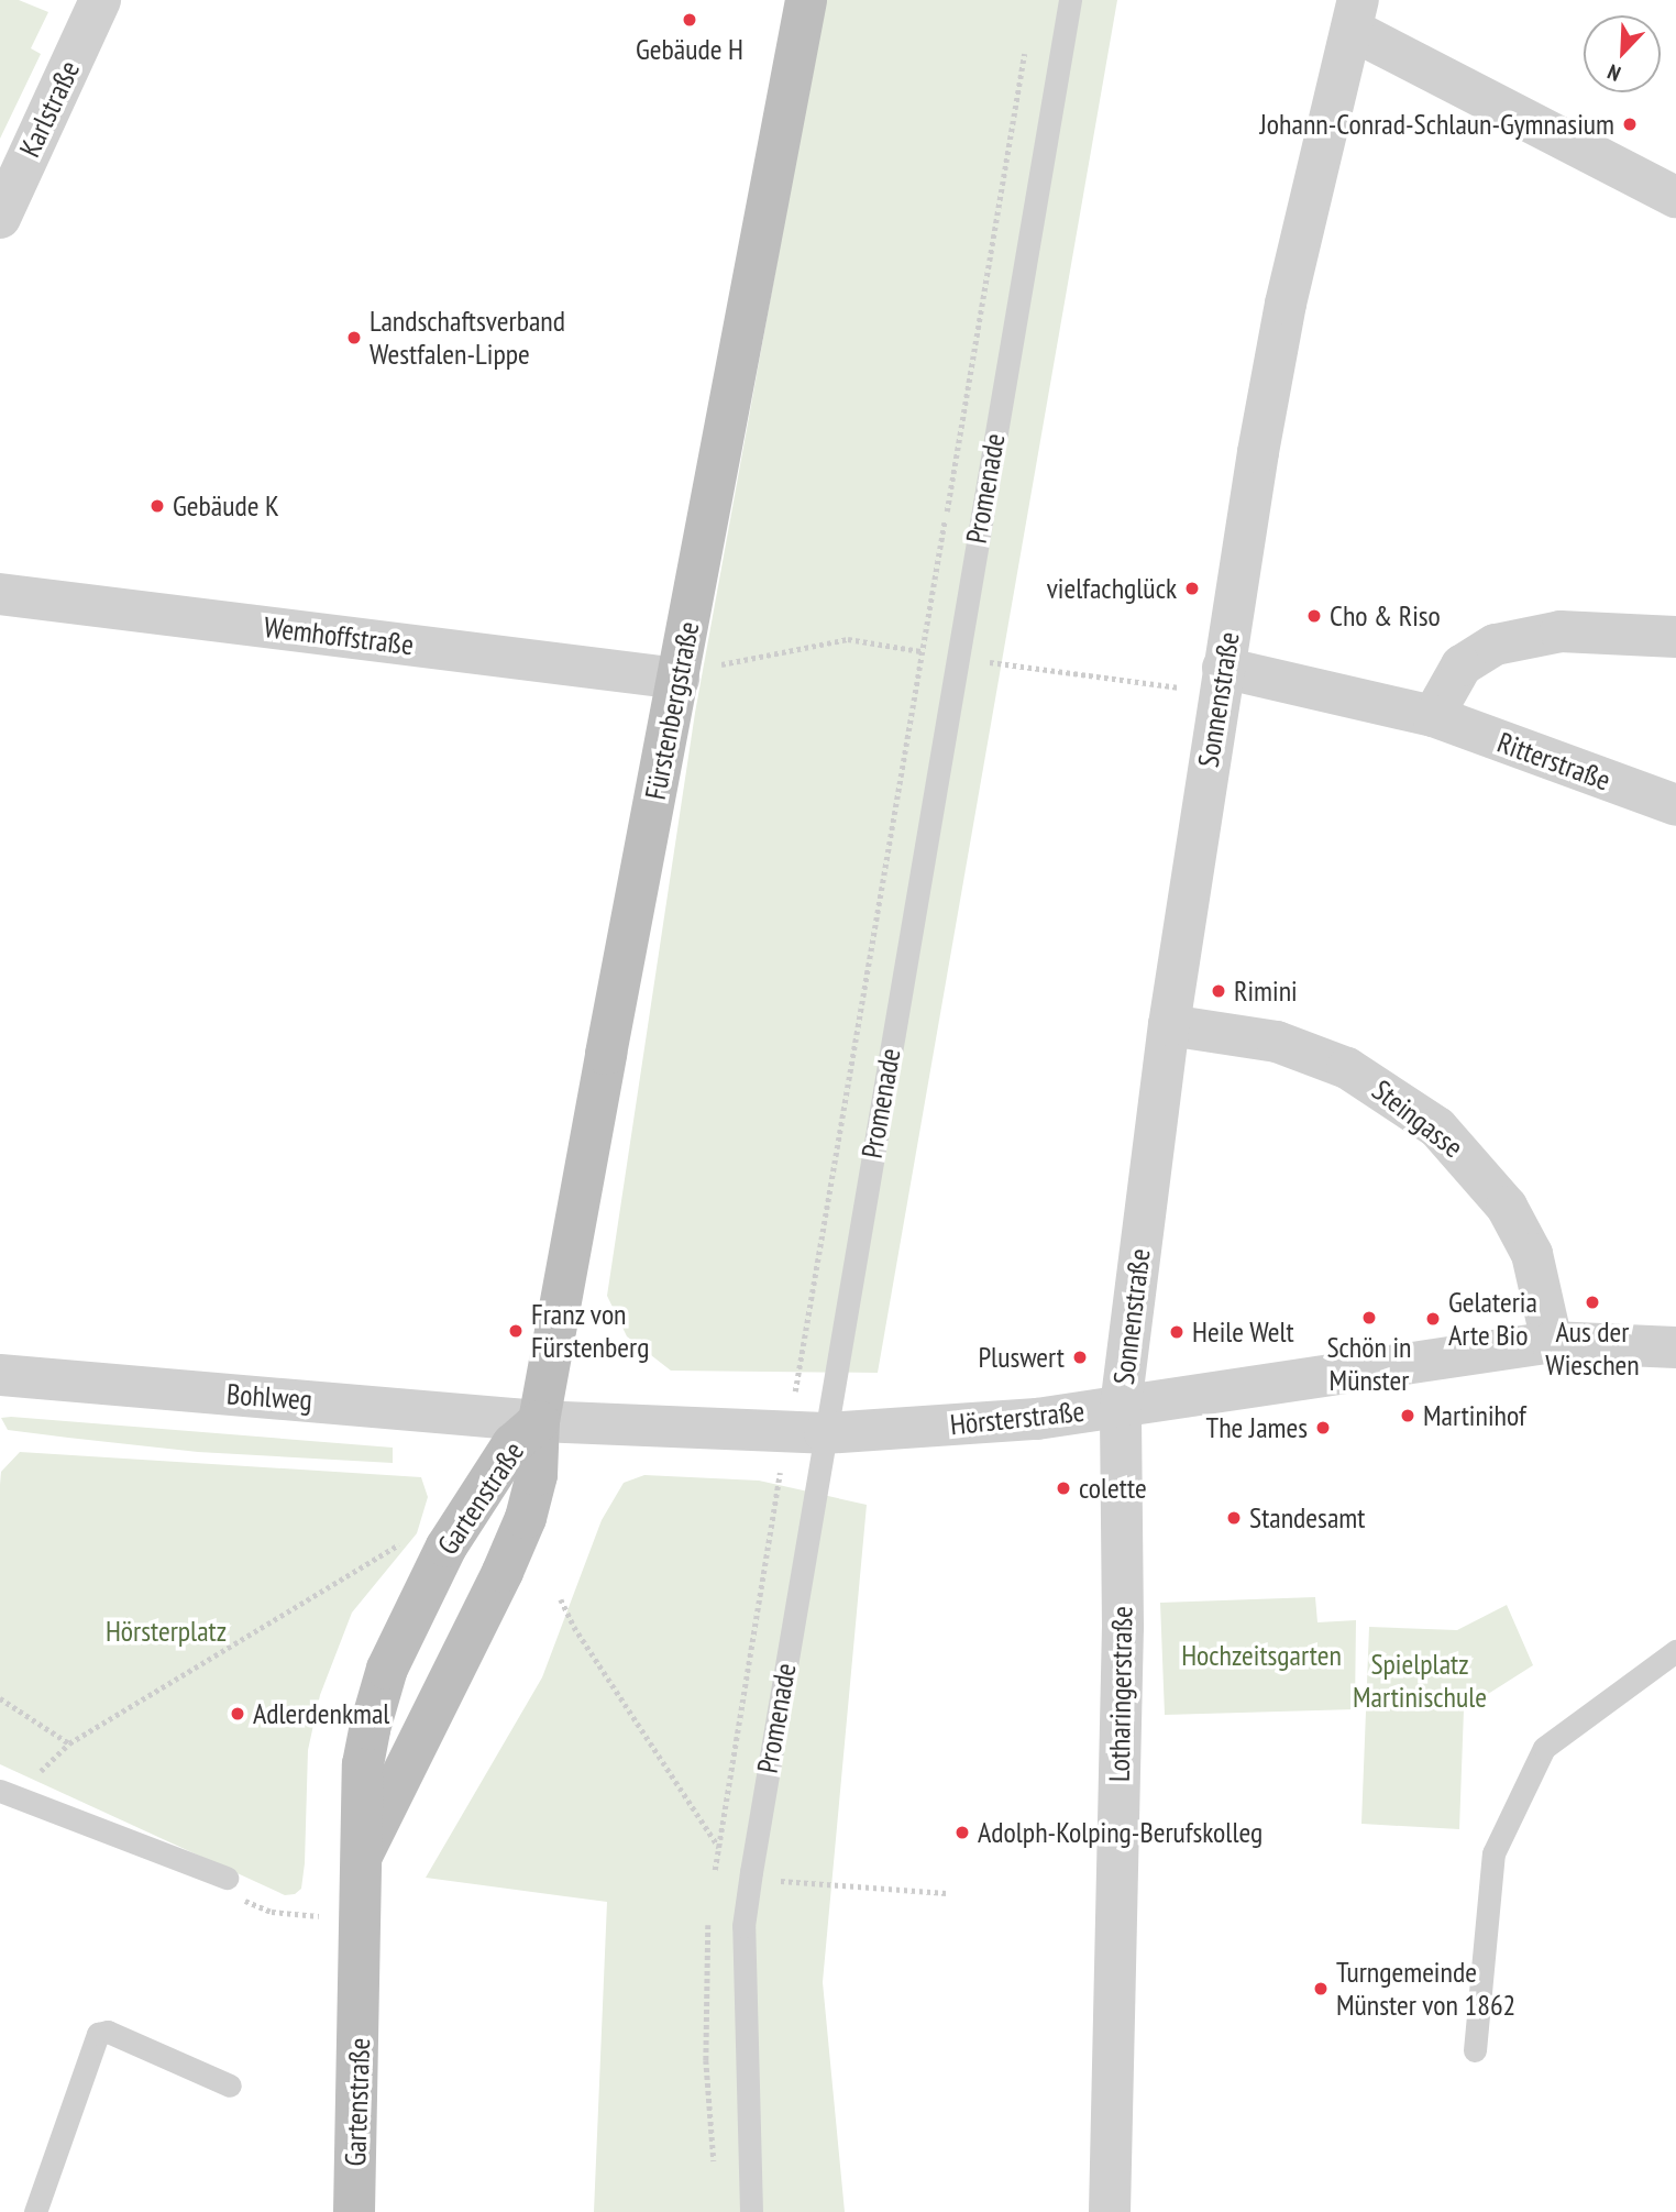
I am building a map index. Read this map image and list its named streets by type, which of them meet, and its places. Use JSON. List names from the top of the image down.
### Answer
{
  "streets": {
    "street": [
      "Karlstraße",
      "Wemhoffstraße",
      "Sonnenstraße",
      "Fürstenbergstraße",
      "Ritterstraße",
      "Steingasse",
      "Bohlweg",
      "Hörsterstraße",
      "Gartenstraße",
      "Lotharingerstraße"
    ],
    "lane": ["Promenade"]
  },
  "crossings": [
    ["Promenade", "Wemhoffstraße"],
    ["Promenade", "Fürstenbergstraße"],
    ["Promenade", "Hörsterstraße"],
    ["Wemhoffstraße", "Fürstenbergstraße"],
    ["Sonnenstraße", "Ritterstraße"],
    ["Sonnenstraße", "Steingasse"],
    ["Sonnenstraße", "Hörsterstraße"],
    ["Sonnenstraße", "Lotharingerstraße"],
    ["Fürstenbergstraße", "Bohlweg"],
    ["Fürstenbergstraße", "Hörsterstraße"],
    ["Fürstenbergstraße", "Gartenstraße"],
    ["Steingasse", "Hörsterstraße"],
    ["Bohlweg", "Hörsterstraße"],
    ["Bohlweg", "Gartenstraße"],
    ["Hörsterstraße", "Gartenstraße"],
    ["Hörsterstraße", "Lotharingerstraße"]
  ],
  "parks": ["Hörsterplatz", "Hochzeitsgarten", "Spielplatz Martinischule"],
  "places": [
    "Gebäude H",
    "Johann-Conrad-Schlaun-Gymnasium",
    "Landschaftsverband Westfalen-Lippe",
    "Gebäude K",
    "vielfachglück",
    "Cho & Riso",
    "Rimini",
    "Aus der Wieschen",
    "Schön in Münster",
    "Gelateria Arte Bio",
    "Franz von Fürstenberg",
    "Heile Welt",
    "Pluswert",
    "Martinihof",
    "The James",
    "colette",
    "Standesamt",
    "Adlerdenkmal",
    "Adolph-Kolping-Berufskolleg",
    "Turngemeinde Münster von 1862"
  ],
  "north": "bottom left"
}
